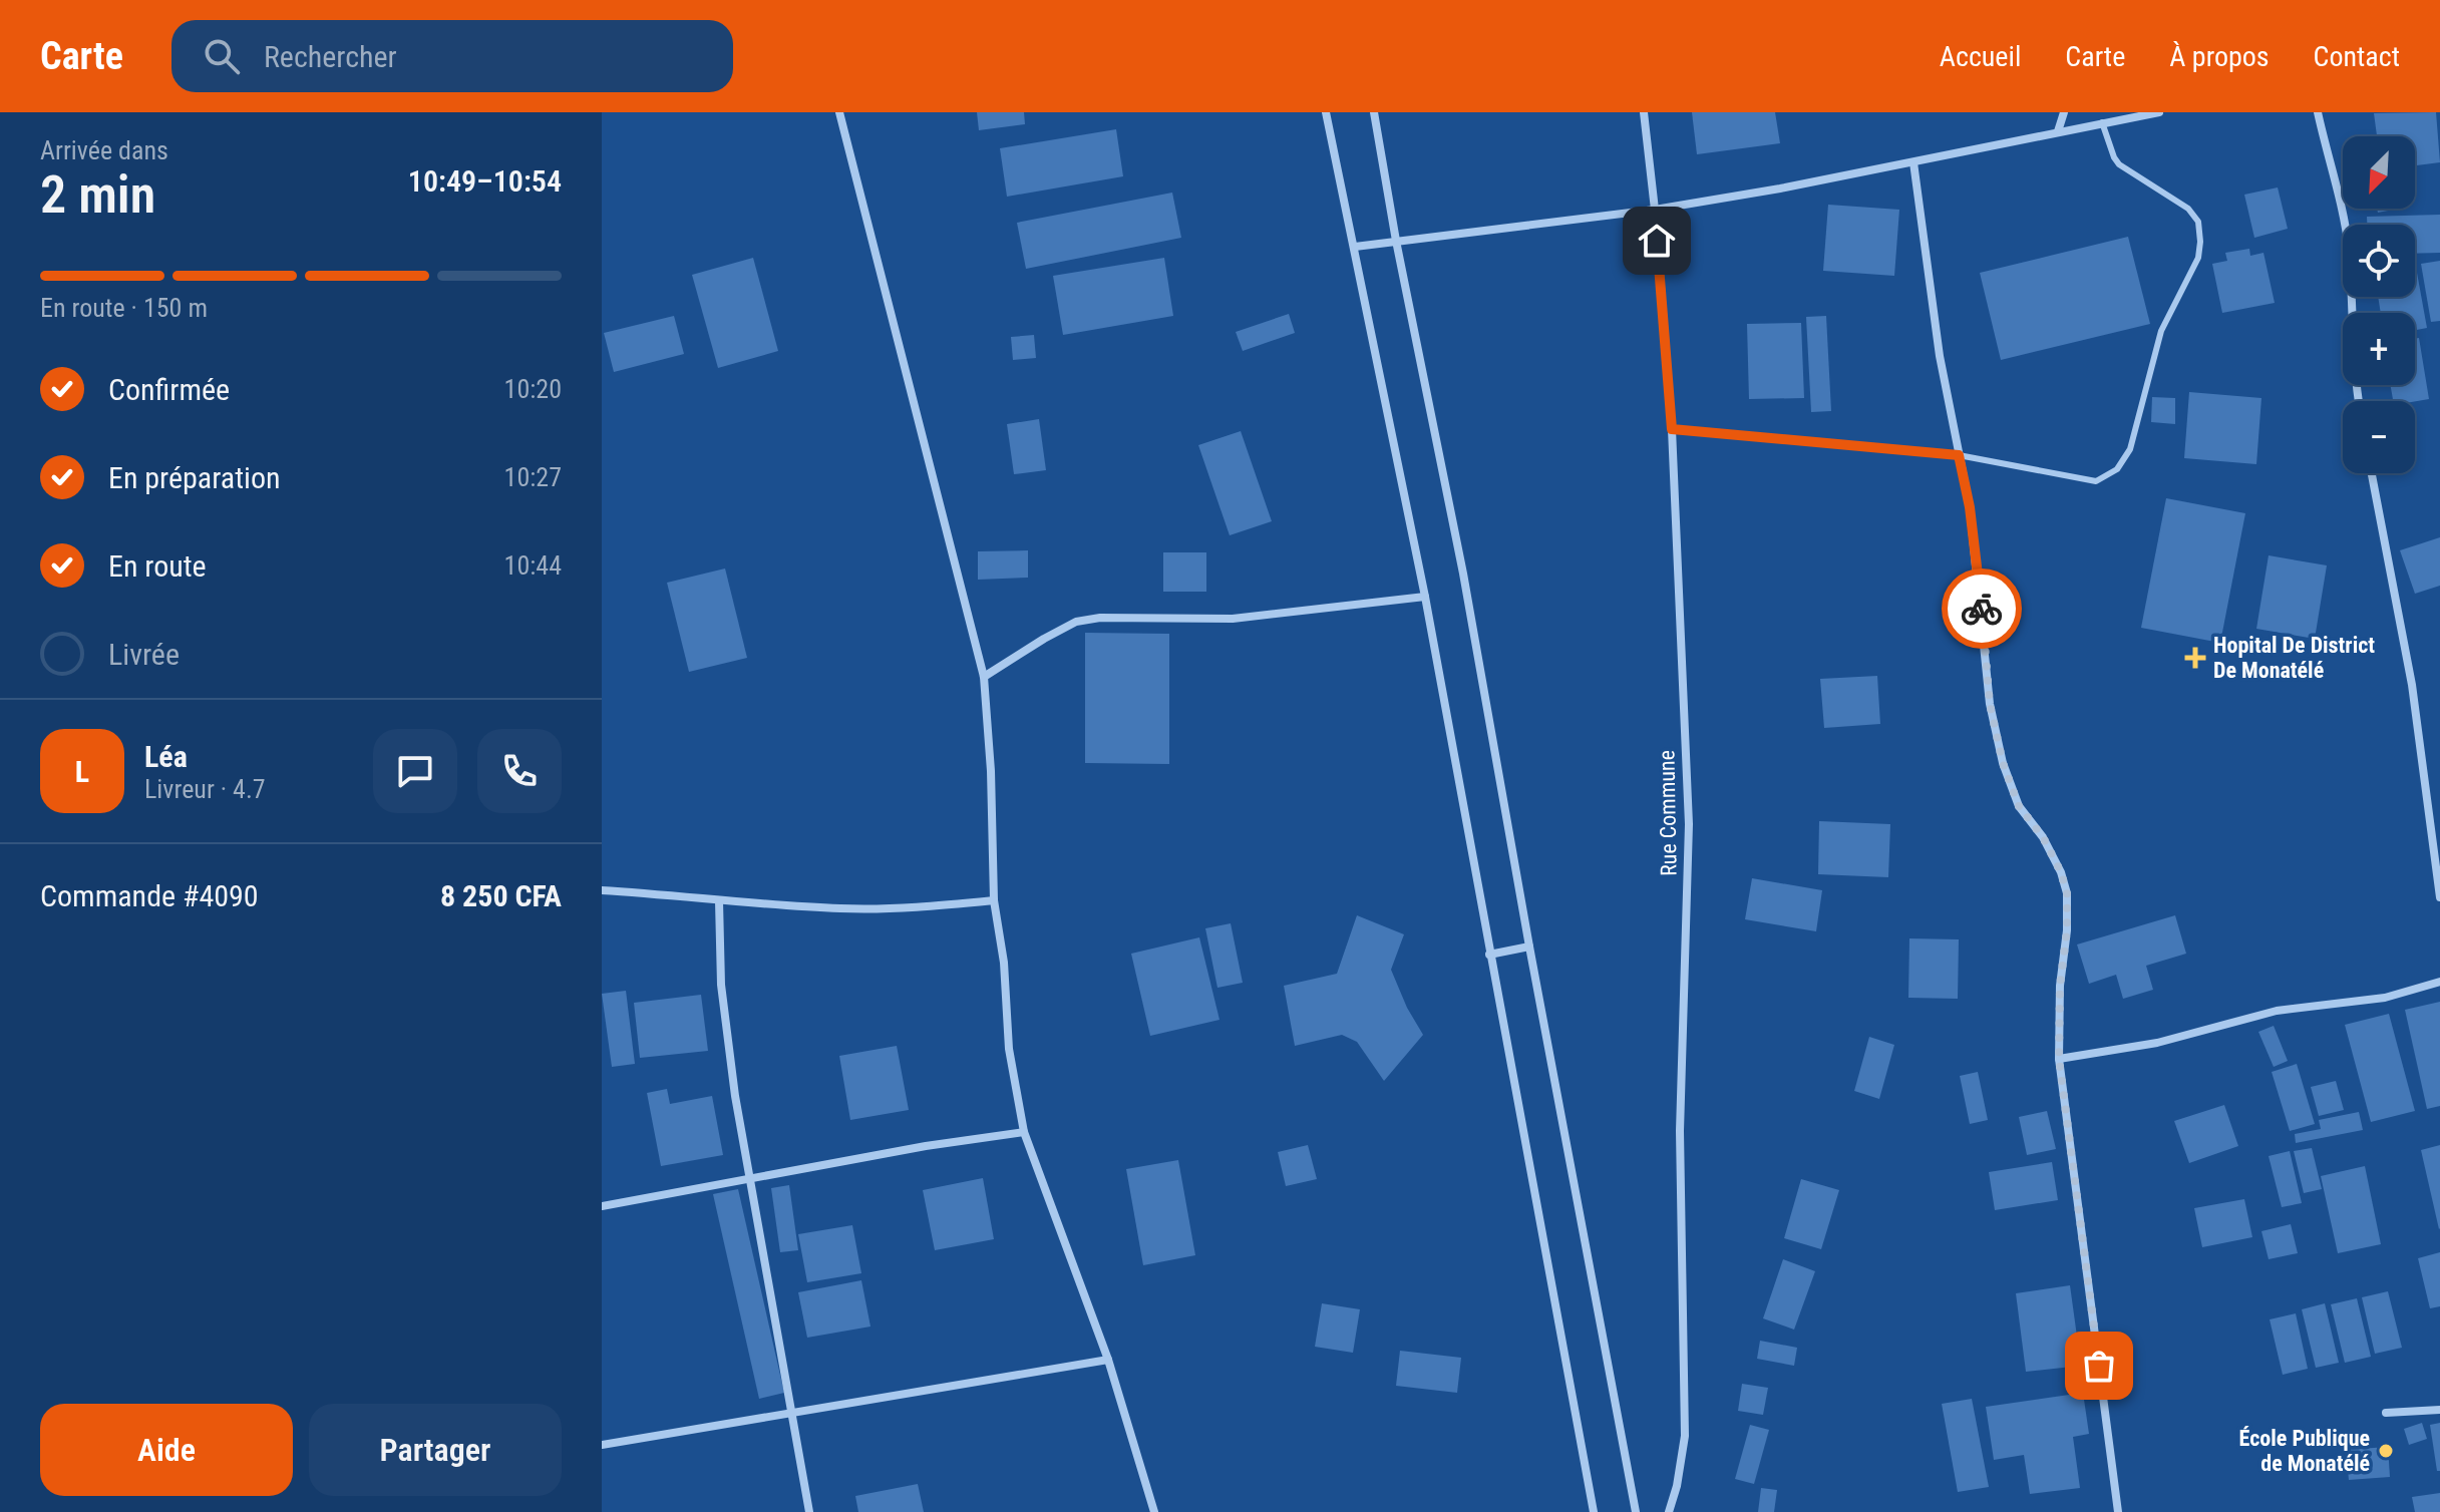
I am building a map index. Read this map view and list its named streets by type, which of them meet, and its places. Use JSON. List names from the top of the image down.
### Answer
{
  "streets": {
    "street": ["Rue Commune"]
  },
  "places": {
    "health": ["Hopital De District De Monatélé"],
    "other": ["École Publique de Monatélé"]
  },
  "north": "bottom left",
  "page": {
    "header": "Carte",
    "search": "Rechercher",
    "nav": [
      "Accueil",
      "Carte",
      "À propos",
      "Contact"
    ],
    "heading": ["2 min", "Arrivée dans", "10:49–10:54"],
    "panel": [
      "Léa",
      "Livreur · 4.7",
      "Commande #4090",
      "8 250 CFA"
    ],
    "map_buttons": ["+", "−"],
    "bar": "En route · 150 m",
    "list": [
      ["Confirmée", "10:20"],
      ["En préparation", "10:27"],
      ["En route", "10:44"],
      "Livrée"
    ],
    "round": "L",
    "buttons": ["Aide", "Partager"]
  }
}
